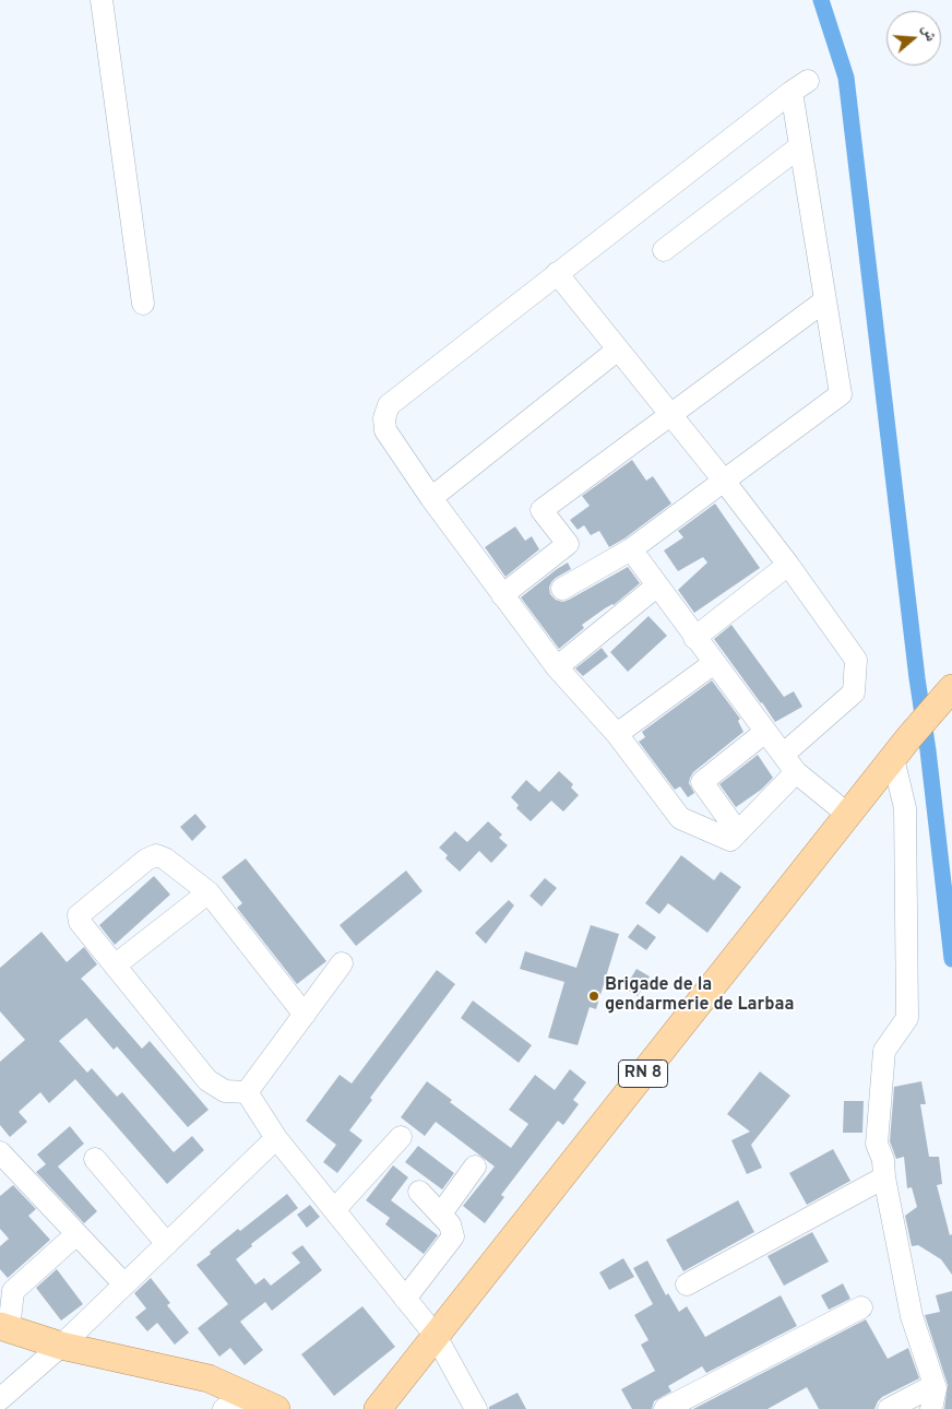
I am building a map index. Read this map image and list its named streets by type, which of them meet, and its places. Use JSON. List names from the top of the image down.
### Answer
{
  "streets": {
    "main road": ["RN 8"]
  },
  "places": ["Brigade de la gendarmerie de Larbaa"],
  "north": "right"
}
